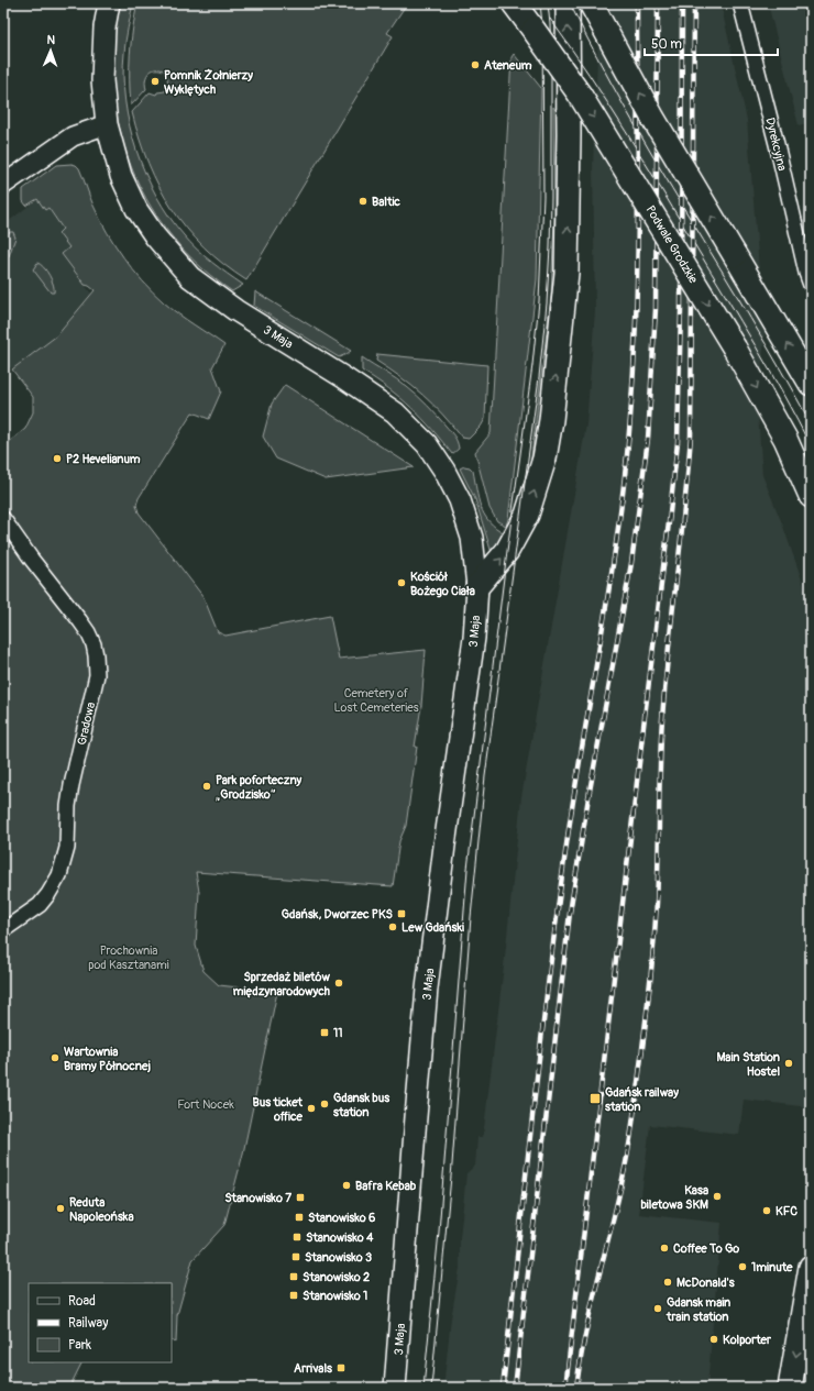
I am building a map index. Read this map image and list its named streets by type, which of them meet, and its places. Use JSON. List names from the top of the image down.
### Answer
{
  "streets": {
    "main road": ["Podwale Grodzkie", "3 Maja"],
    "street": ["Dyrekcyjna", "Gradowa"]
  },
  "parks": ["Cemetery of Lost Cemeteries", "Prochownia pod Kasztanami", "Fort Nocek"],
  "places": {
    "other": [
      "Ateneum",
      "Pomnik Żołnierzy Wyklętych",
      "Baltic",
      "P2 Hevelianum",
      "Kościół Bożego Ciała",
      "Park poforteczny „Grodzisko”",
      "Lew Gdański",
      "Sprzedaż biletów międzynarodowych",
      "Wartownia Bramy Północnej",
      "Main Station Hostel",
      "Gdansk bus station",
      "Bus ticket office",
      "Bafra Kebab",
      "Kasa biletowa SKM",
      "Reduta Napoleońska",
      "KFC",
      "Coffee To Go",
      "1minute",
      "McDonald's",
      "Gdansk main train station",
      "Kolporter"
    ],
    "transit": [
      "Gdańsk, Dworzec PKS",
      "11",
      "Gdańsk railway station",
      "Stanowisko 7",
      "Stanowisko 6",
      "Stanowisko 4",
      "Stanowisko 3",
      "Stanowisko 2",
      "Stanowisko 1",
      "Arrivals"
    ]
  },
  "legend": ["Road", "Railway", "Park"],
  "scale_bar": "50 m",
  "north": "top"
}
